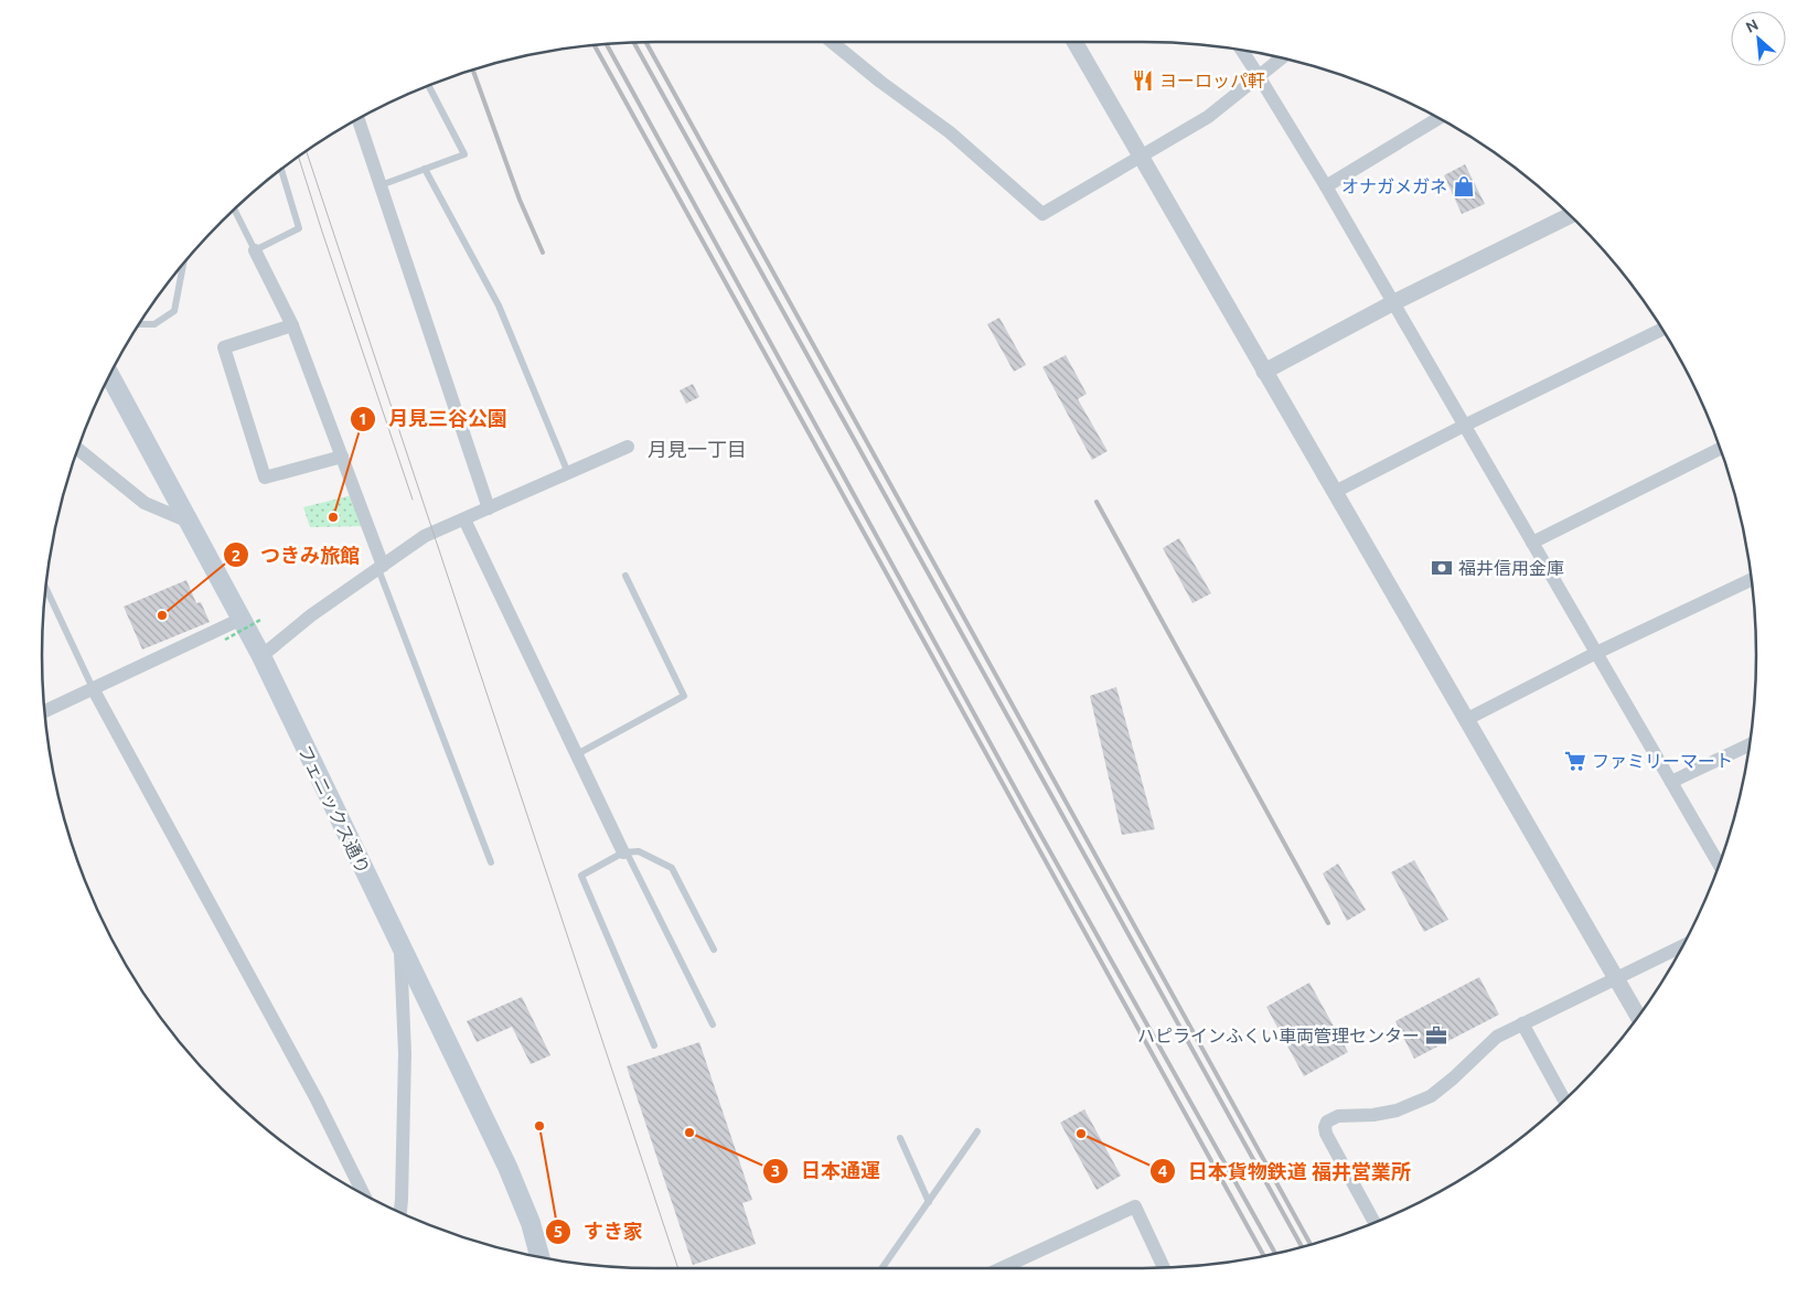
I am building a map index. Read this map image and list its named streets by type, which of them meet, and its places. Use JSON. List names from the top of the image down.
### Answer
{
  "streets": {
    "main road": ["フェニックス通り"]
  },
  "districts": ["月見一丁目"],
  "places": {
    "restaurant": ["ヨーロッパ軒"],
    "shop": ["オナガメガネ"],
    "other": [
      "月見三谷公園",
      "つきみ旅館",
      "すき家",
      "日本通運",
      "日本貨物鉄道 福井営業所"
    ],
    "bank": ["福井信用金庫"],
    "supermarket": ["ファミリーマート"],
    "office": ["ハピラインふくい車両管理センター"]
  },
  "north": "top left"
}
